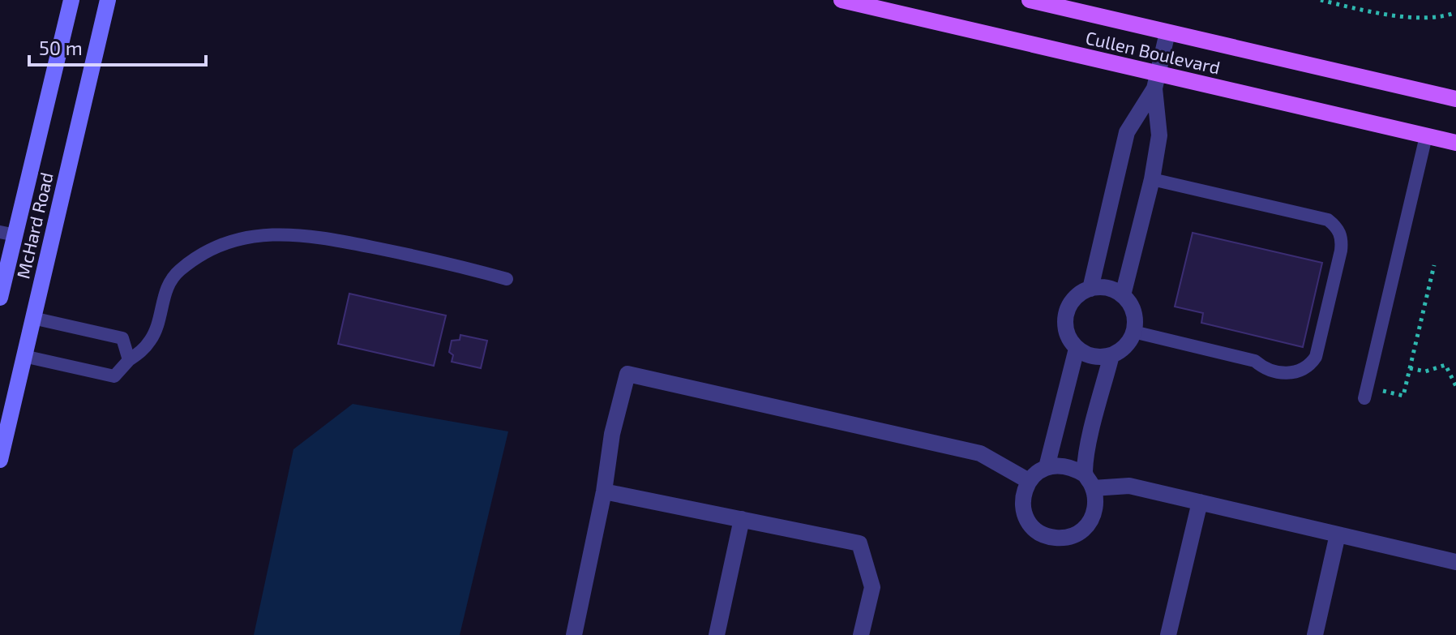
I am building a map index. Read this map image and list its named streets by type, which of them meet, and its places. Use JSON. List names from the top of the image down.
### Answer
{
  "streets": {
    "main road": ["Cullen Boulevard", "McHard Road"]
  },
  "scale_bar": "50 m"
}
